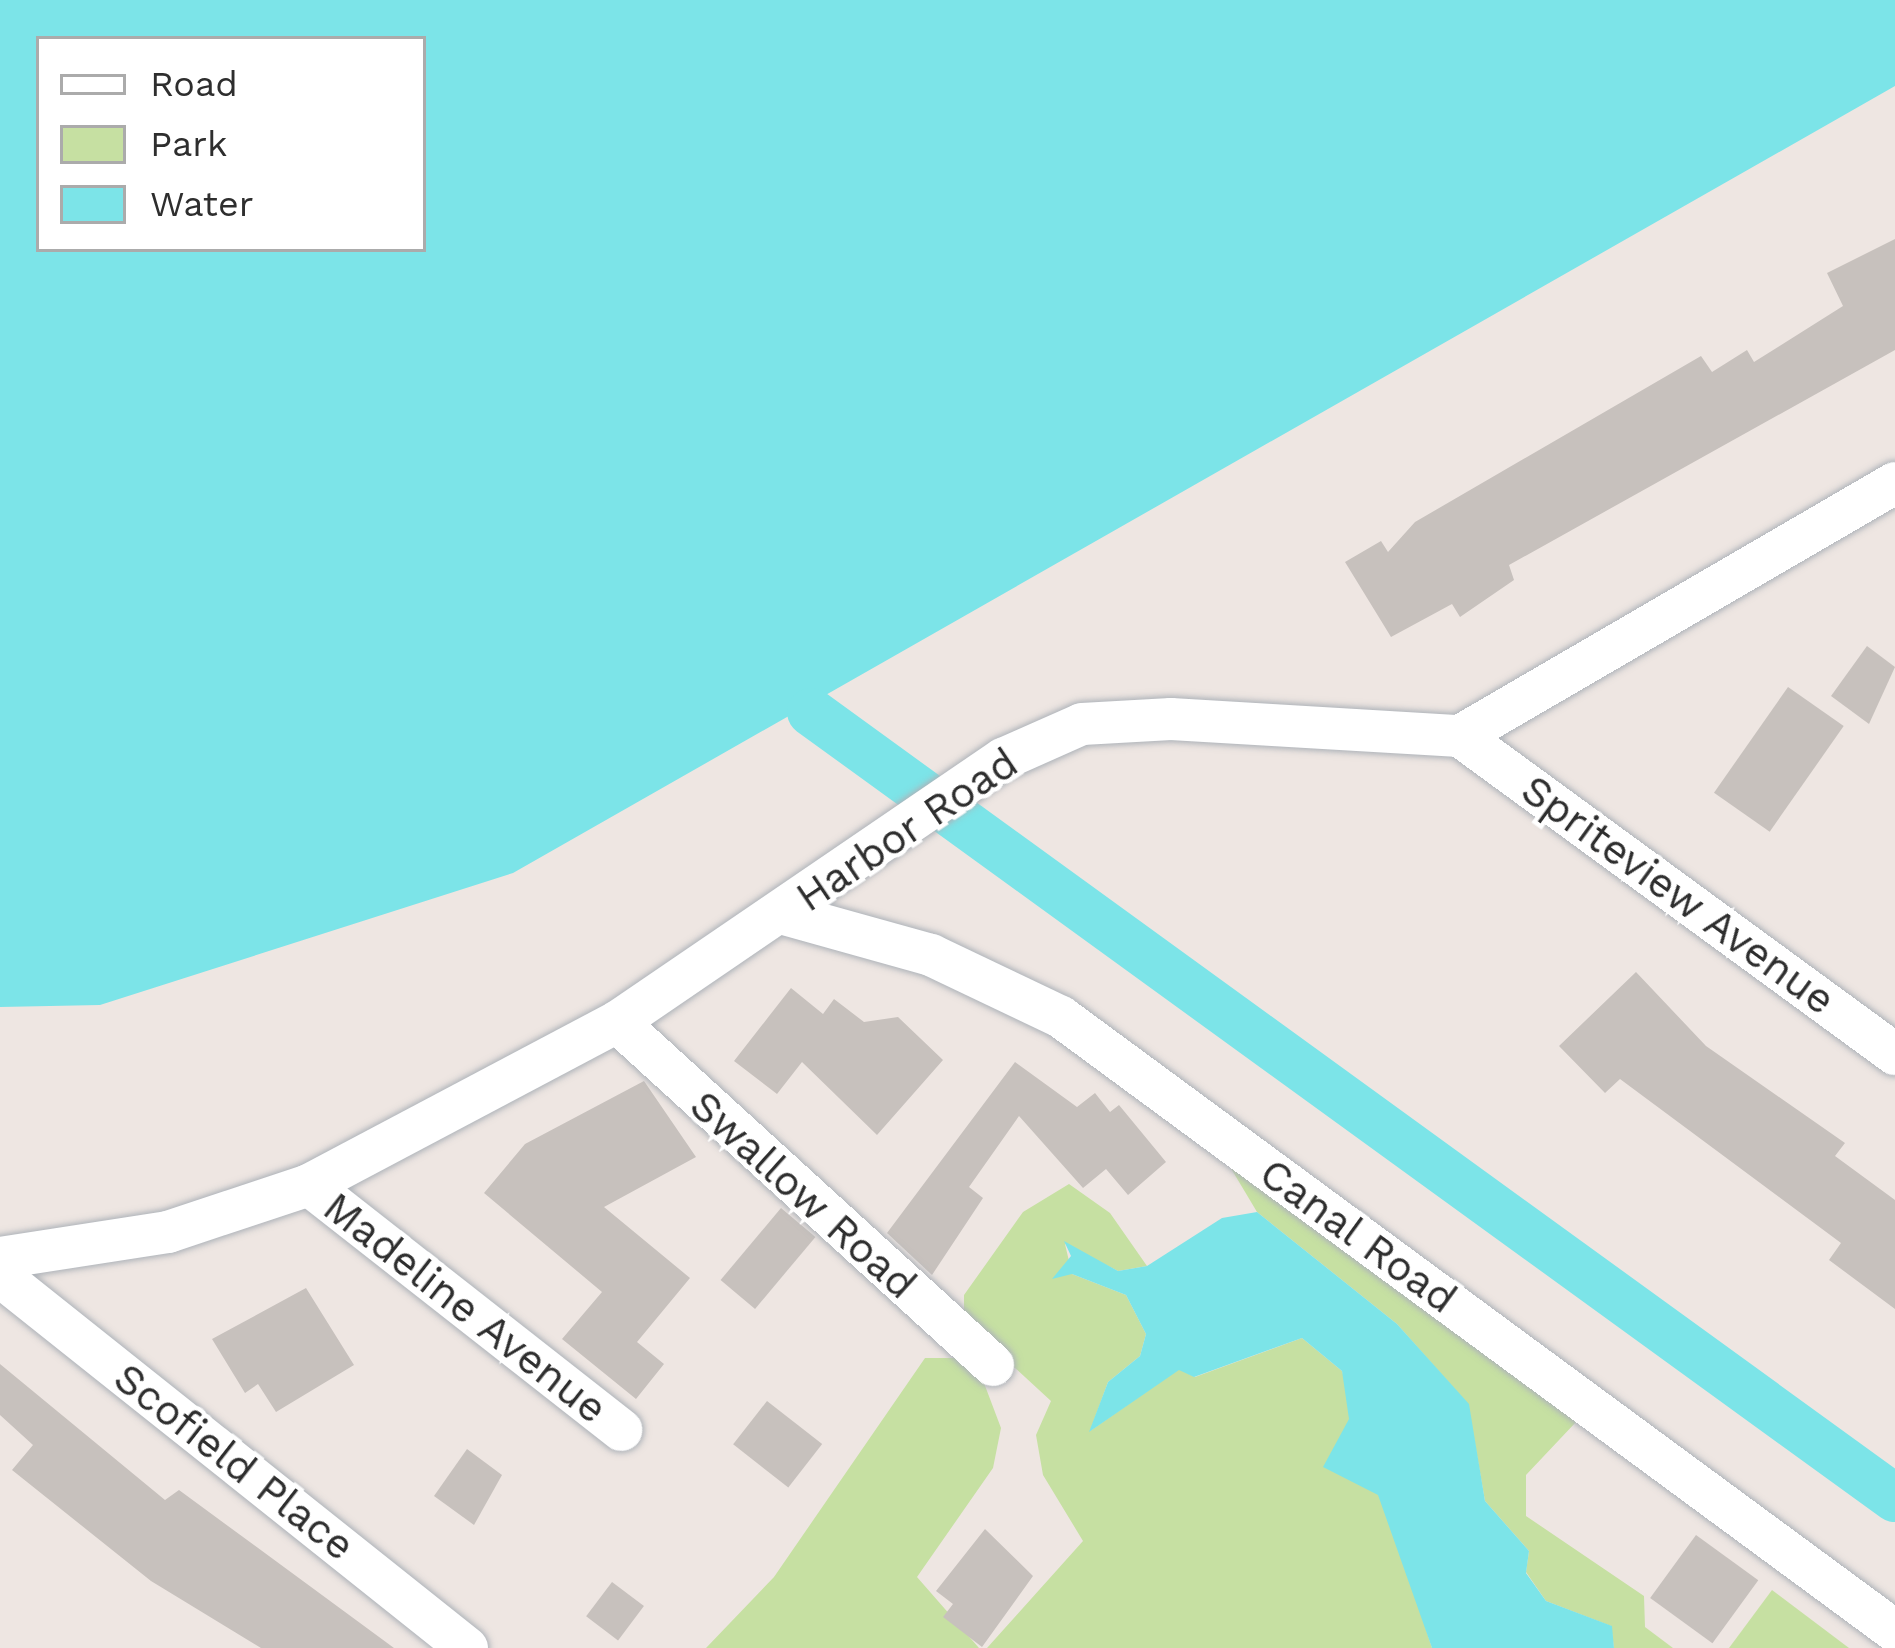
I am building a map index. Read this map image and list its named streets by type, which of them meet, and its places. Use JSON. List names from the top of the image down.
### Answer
{
  "streets": {
    "street": [
      "Harbor Road",
      "Spriteview Avenue",
      "Swallow Road",
      "Canal Road",
      "Madeline Avenue",
      "Scofield Place"
    ]
  },
  "crossings": [
    ["Harbor Road", "Spriteview Avenue"],
    ["Harbor Road", "Swallow Road"],
    ["Harbor Road", "Canal Road"],
    ["Harbor Road", "Madeline Avenue"]
  ],
  "legend": ["Road", "Park", "Water"]
}
